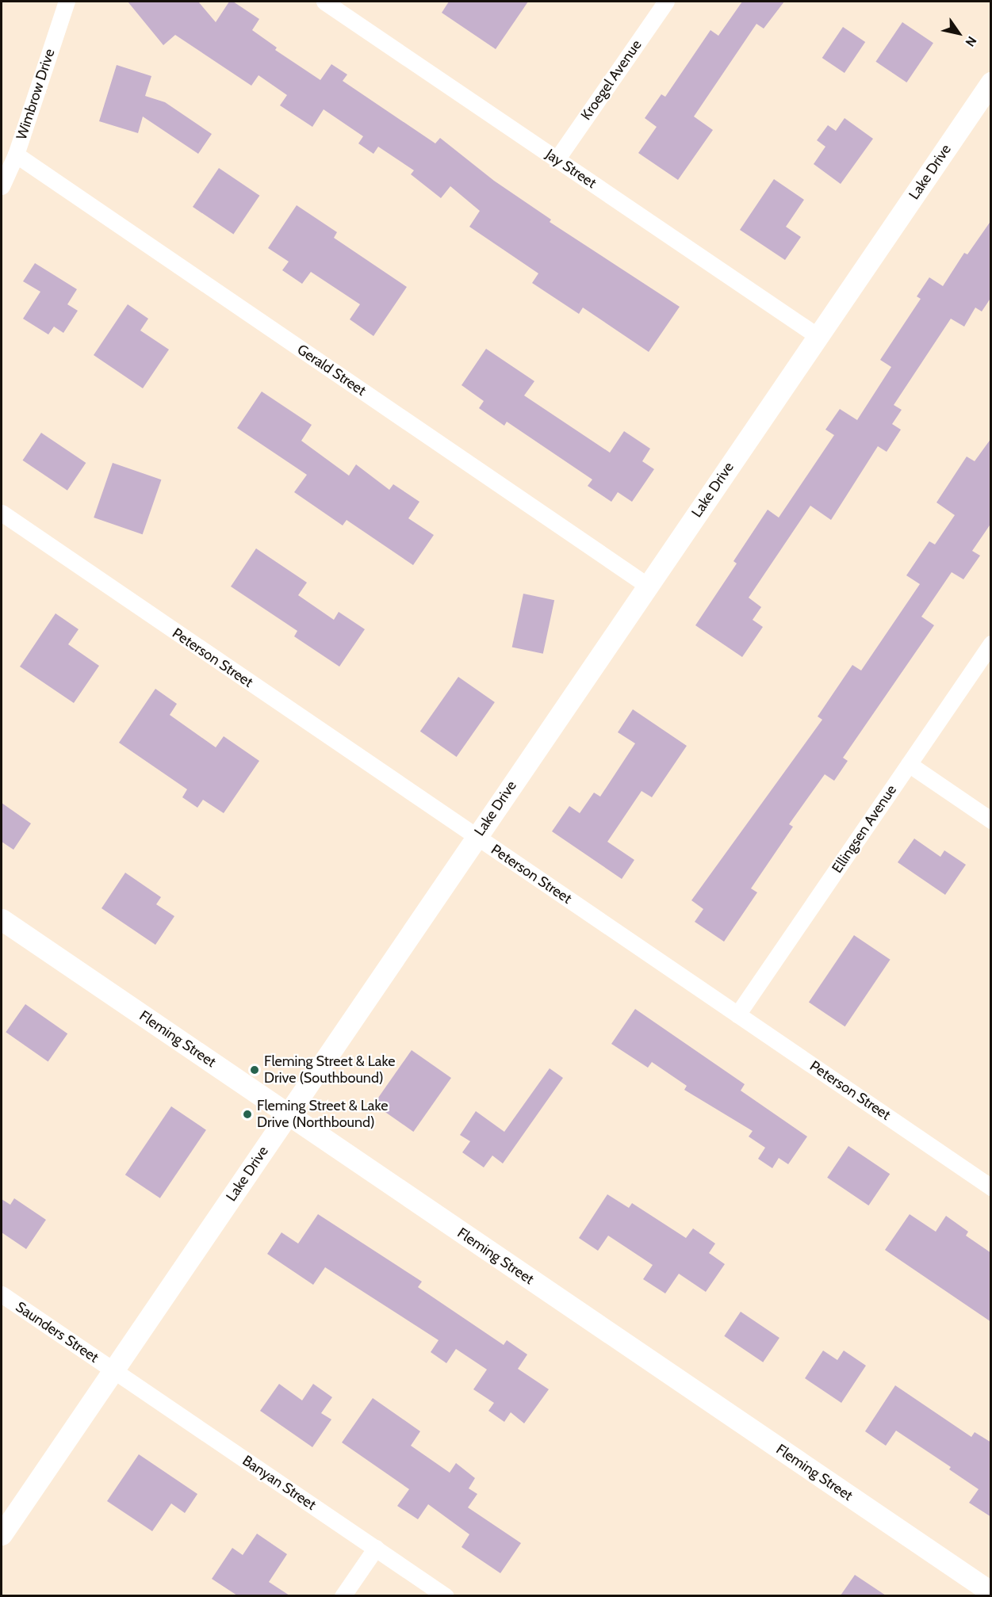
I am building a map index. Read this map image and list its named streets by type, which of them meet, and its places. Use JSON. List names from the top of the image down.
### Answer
{
  "streets": {
    "street": [
      "Kroegel Avenue",
      "Wimbrow Drive",
      "Jay Street",
      "Lake Drive",
      "Gerald Street",
      "Peterson Street",
      "Ellingsen Avenue",
      "Fleming Street",
      "Saunders Street",
      "Banyan Street"
    ]
  },
  "crossings": [
    ["Kroegel Avenue", "Jay Street"],
    ["Wimbrow Drive", "Gerald Street"],
    ["Jay Street", "Lake Drive"],
    ["Lake Drive", "Gerald Street"],
    ["Lake Drive", "Peterson Street"],
    ["Lake Drive", "Fleming Street"],
    ["Lake Drive", "Saunders Street"],
    ["Lake Drive", "Banyan Street"],
    ["Peterson Street", "Ellingsen Avenue"],
    ["Saunders Street", "Banyan Street"]
  ],
  "places": ["Fleming Street & Lake Drive (Southbound)", "Fleming Street & Lake Drive (Northbound)"],
  "north": "bottom right"
}
